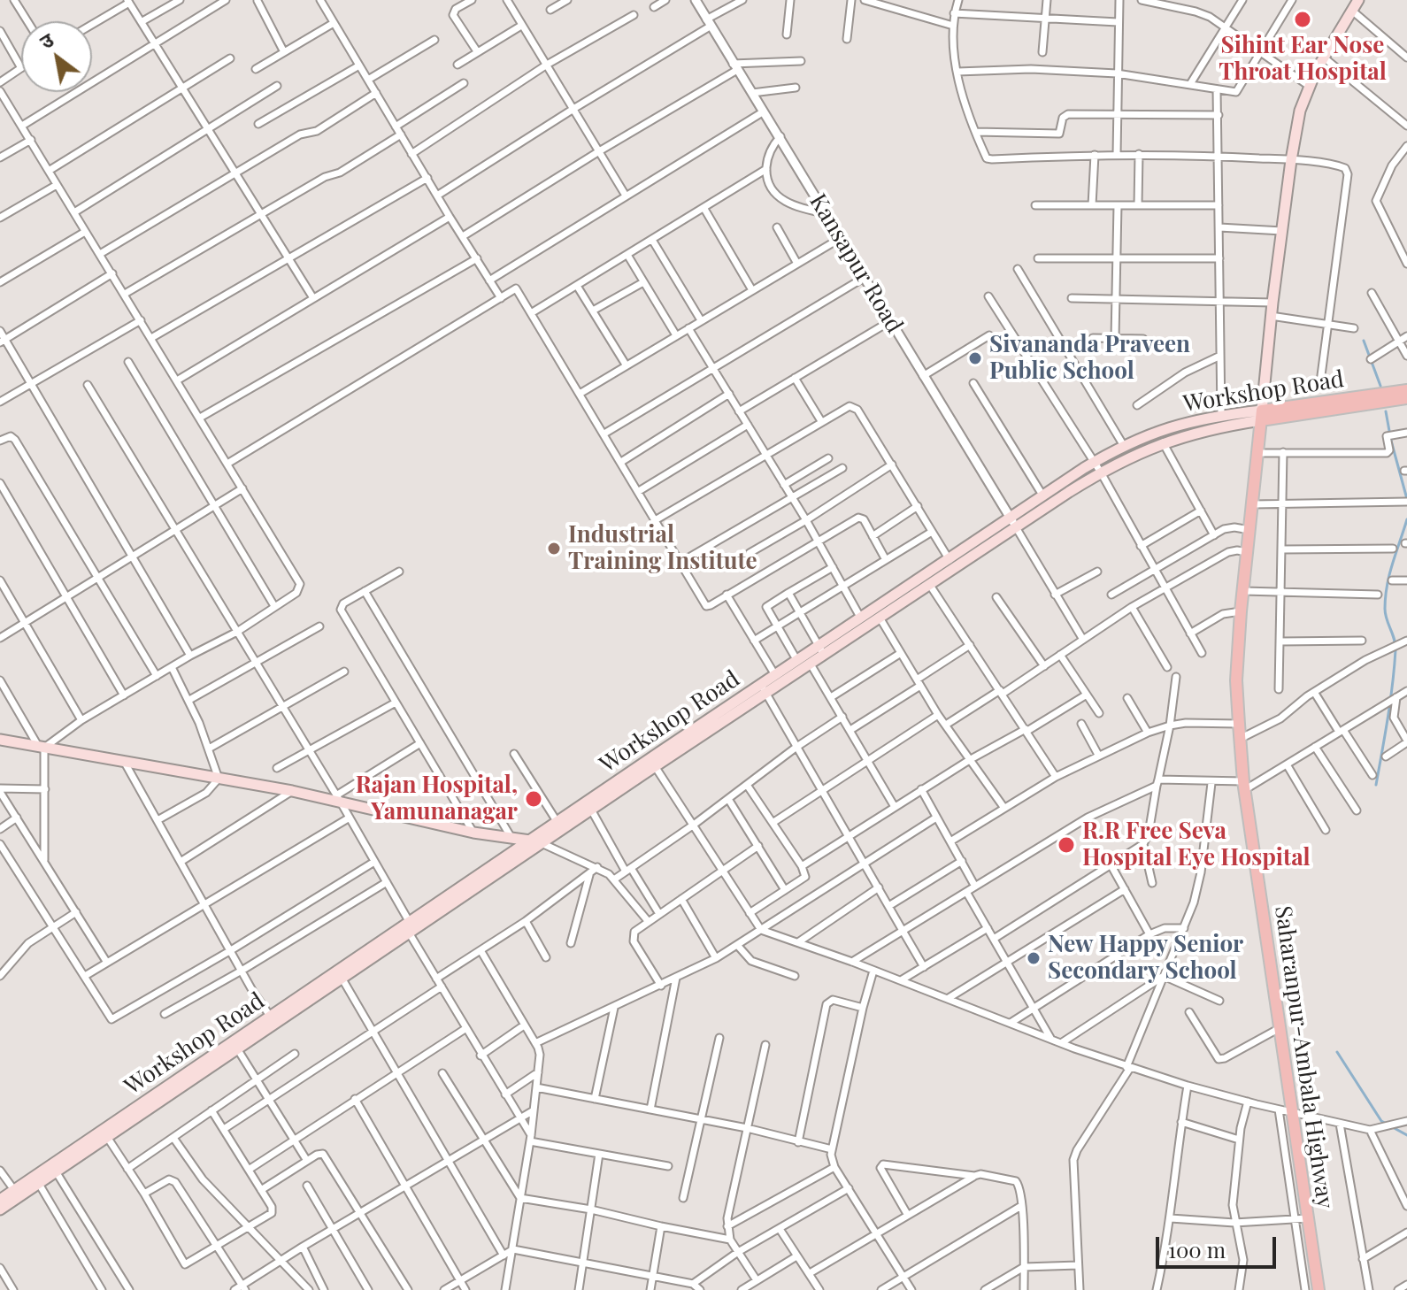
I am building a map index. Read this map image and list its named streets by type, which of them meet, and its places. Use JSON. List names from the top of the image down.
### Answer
{
  "streets": {
    "main road": ["Workshop Road", "Saharanpur-Ambala Highway"],
    "street": ["Kansapur Road"]
  },
  "crossings": [
    ["Kansapur Road", "Workshop Road"],
    ["Workshop Road", "Saharanpur-Ambala Highway"]
  ],
  "places": [
    "Sihint Ear Nose Throat Hospital",
    "Sivananda Praveen Public School",
    "Industrial Training Institute",
    "Rajan Hospital, Yamunanagar",
    "R.R Free Seva Hospital Eye Hospital",
    "New Happy Senior Secondary School"
  ],
  "scale_bar": "100 m",
  "north": "top left"
}
